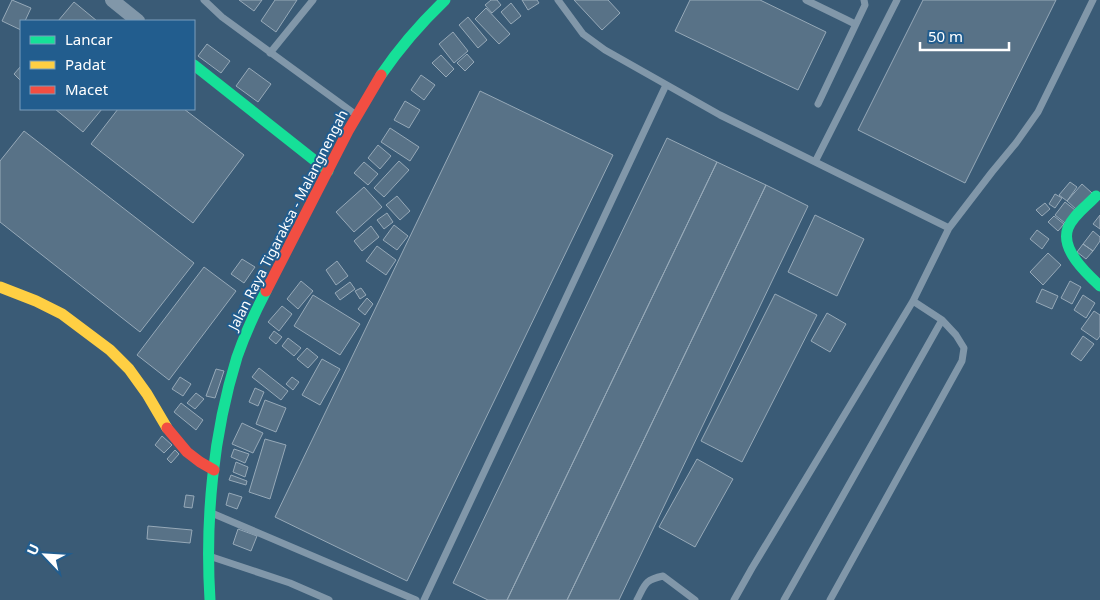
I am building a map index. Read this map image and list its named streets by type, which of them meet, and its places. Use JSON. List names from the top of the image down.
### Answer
{
  "streets": {
    "main road": ["Jalan Raya Tigaraksa - Malangnengah"]
  },
  "legend": ["Lancar", "Padat", "Macet"],
  "scale_bar": "50 m",
  "north": "top left"
}
